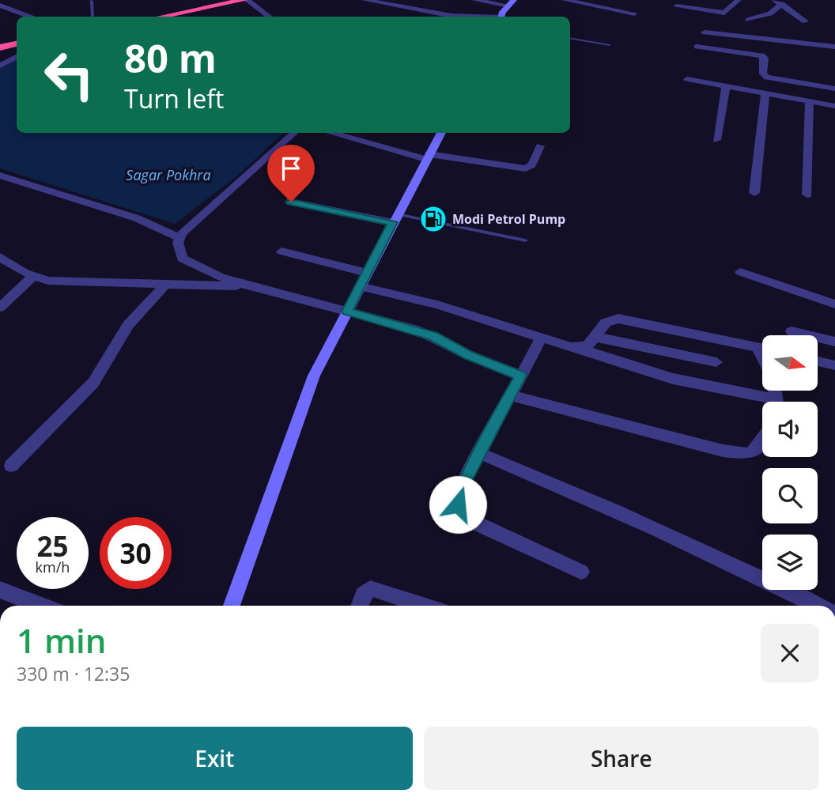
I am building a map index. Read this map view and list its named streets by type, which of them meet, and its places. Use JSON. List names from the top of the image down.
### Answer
{
  "water": ["Sagar Pokhra"],
  "places": {
    "fuel station": ["Modi Petrol Pump"]
  },
  "north": "right",
  "page": {
    "turn": ["80 m", "Turn left"],
    "speed": "25 km/h",
    "limit": "30",
    "heading": ["1 min", "330 m · 12:35"],
    "buttons": ["Exit", "Share"]
  }
}
